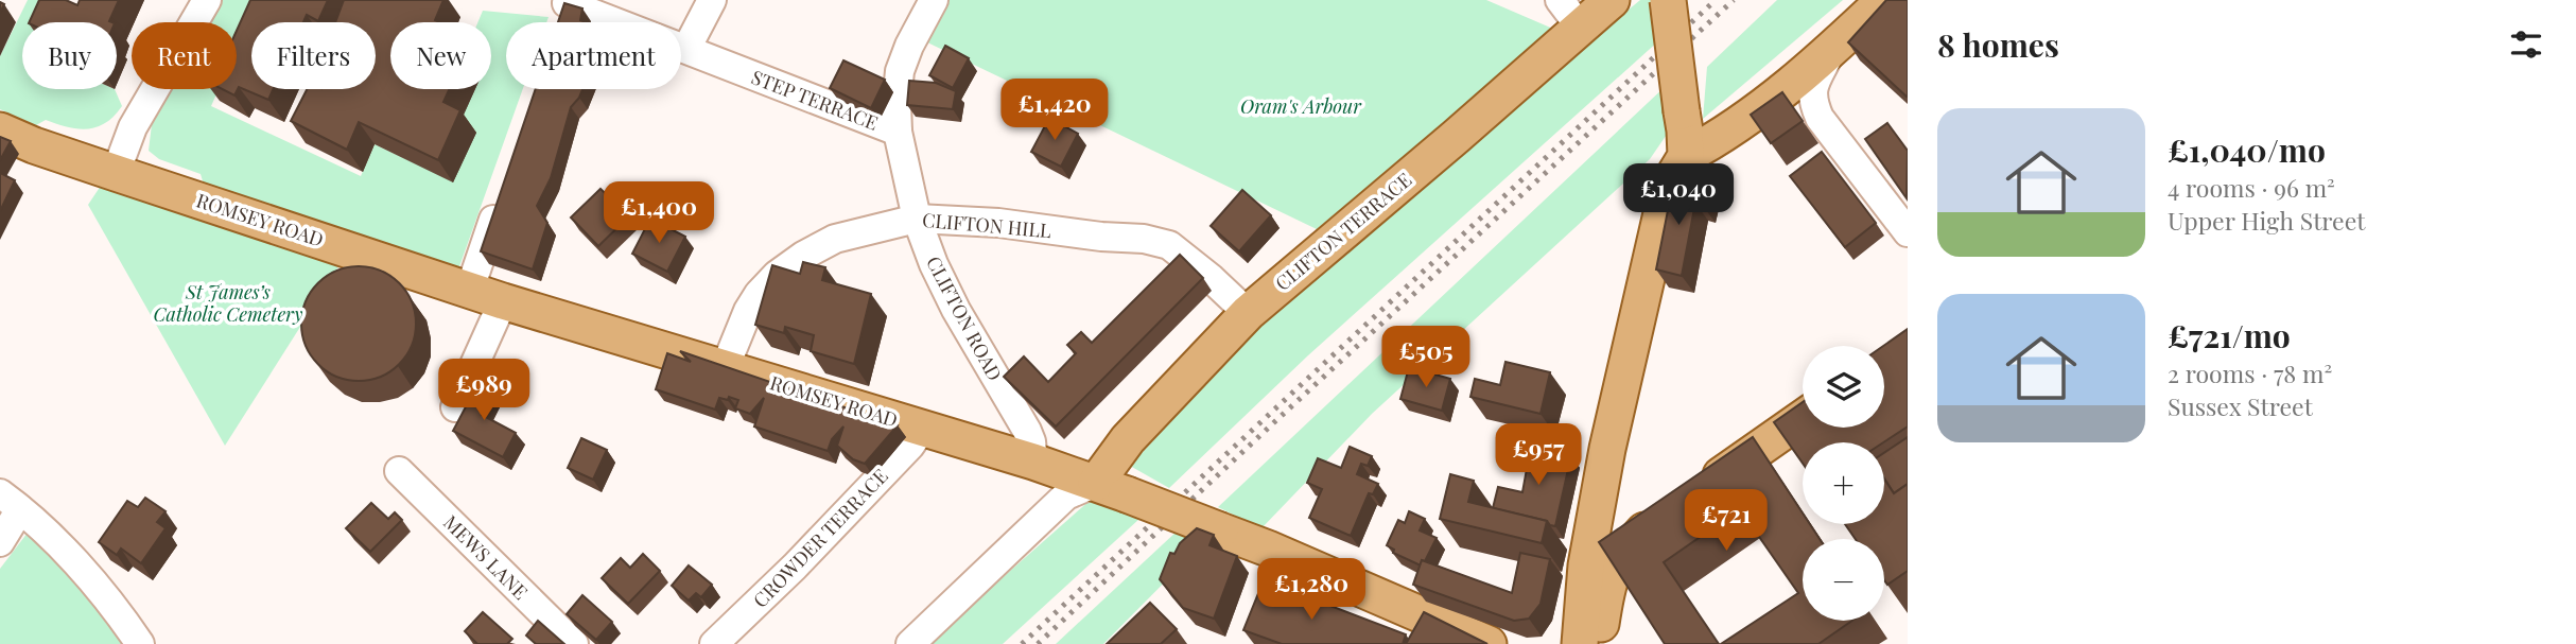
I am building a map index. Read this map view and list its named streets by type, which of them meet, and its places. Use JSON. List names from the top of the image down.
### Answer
{
  "streets": {
    "main road": ["ROMSEY ROAD", "CLIFTON TERRACE"],
    "street": [
      "STEP TERRACE",
      "CLIFTON HILL",
      "CLIFTON ROAD",
      "CROWDER TERRACE",
      "MEWS LANE"
    ]
  },
  "crossings": [
    ["STEP TERRACE", "CLIFTON ROAD"],
    ["ROMSEY ROAD", "CLIFTON HILL"],
    ["ROMSEY ROAD", "CLIFTON TERRACE"],
    ["ROMSEY ROAD", "CLIFTON ROAD"],
    ["ROMSEY ROAD", "CROWDER TERRACE"],
    ["CLIFTON HILL", "CLIFTON TERRACE"],
    ["CLIFTON HILL", "CLIFTON ROAD"]
  ],
  "parks": ["Oram's Arbour", "St James’s Catholic Cemetery"],
  "page": {
    "heading": "8 homes",
    "chip": [
      "Buy",
      "Rent",
      "Filters",
      "New",
      "Apartment"
    ],
    "price": [
      "£1,420",
      "£1,040",
      "£1,400",
      "£505",
      "£989",
      "£957",
      "£721",
      "£1,280"
    ],
    "list": [
      {
        "name": "£1,040/mo",
        "note": "4 rooms · 96 m² · Upper High Street"
      },
      {
        "name": "£721/mo",
        "note": "2 rooms · 78 m² · Sussex Street"
      }
    ],
    "map_buttons": ["+", "−"]
  }
}
